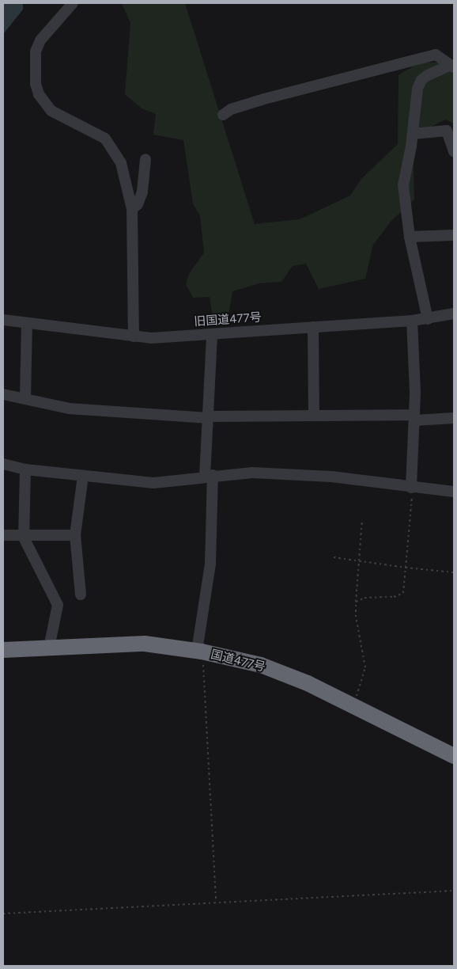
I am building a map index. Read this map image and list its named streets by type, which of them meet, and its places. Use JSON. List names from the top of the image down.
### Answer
{
  "streets": {
    "highway": ["国道477号"],
    "street": ["旧国道477号"]
  }
}
